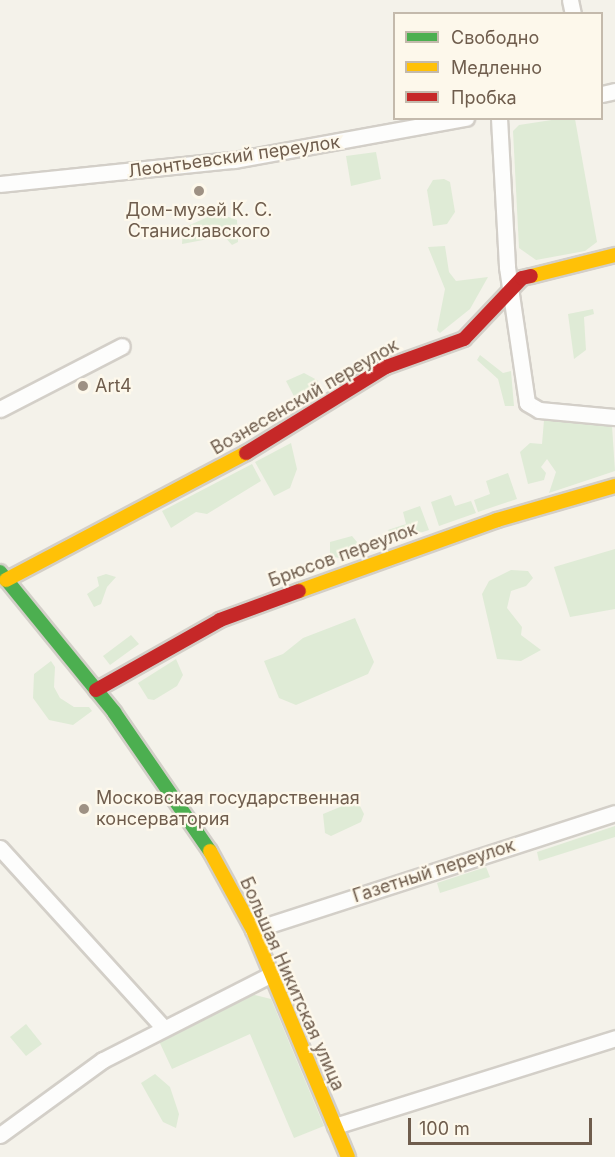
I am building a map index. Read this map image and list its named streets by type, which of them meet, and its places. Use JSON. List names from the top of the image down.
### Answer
{
  "streets": {
    "street": [
      "Леонтьевский переулок",
      "Вознесенский переулок",
      "Брюсов переулок",
      "Газетный переулок",
      "Большая Никитская улица"
    ]
  },
  "crossings": [
    ["Вознесенский переулок", "Большая Никитская улица"],
    ["Брюсов переулок", "Большая Никитская улица"],
    ["Газетный переулок", "Большая Никитская улица"]
  ],
  "places": ["Дом-музей К. С. Станиславского", "Art4", "Московская государственная консерватория"],
  "legend": ["Свободно", "Медленно", "Пробка"],
  "scale_bar": "100 m"
}
